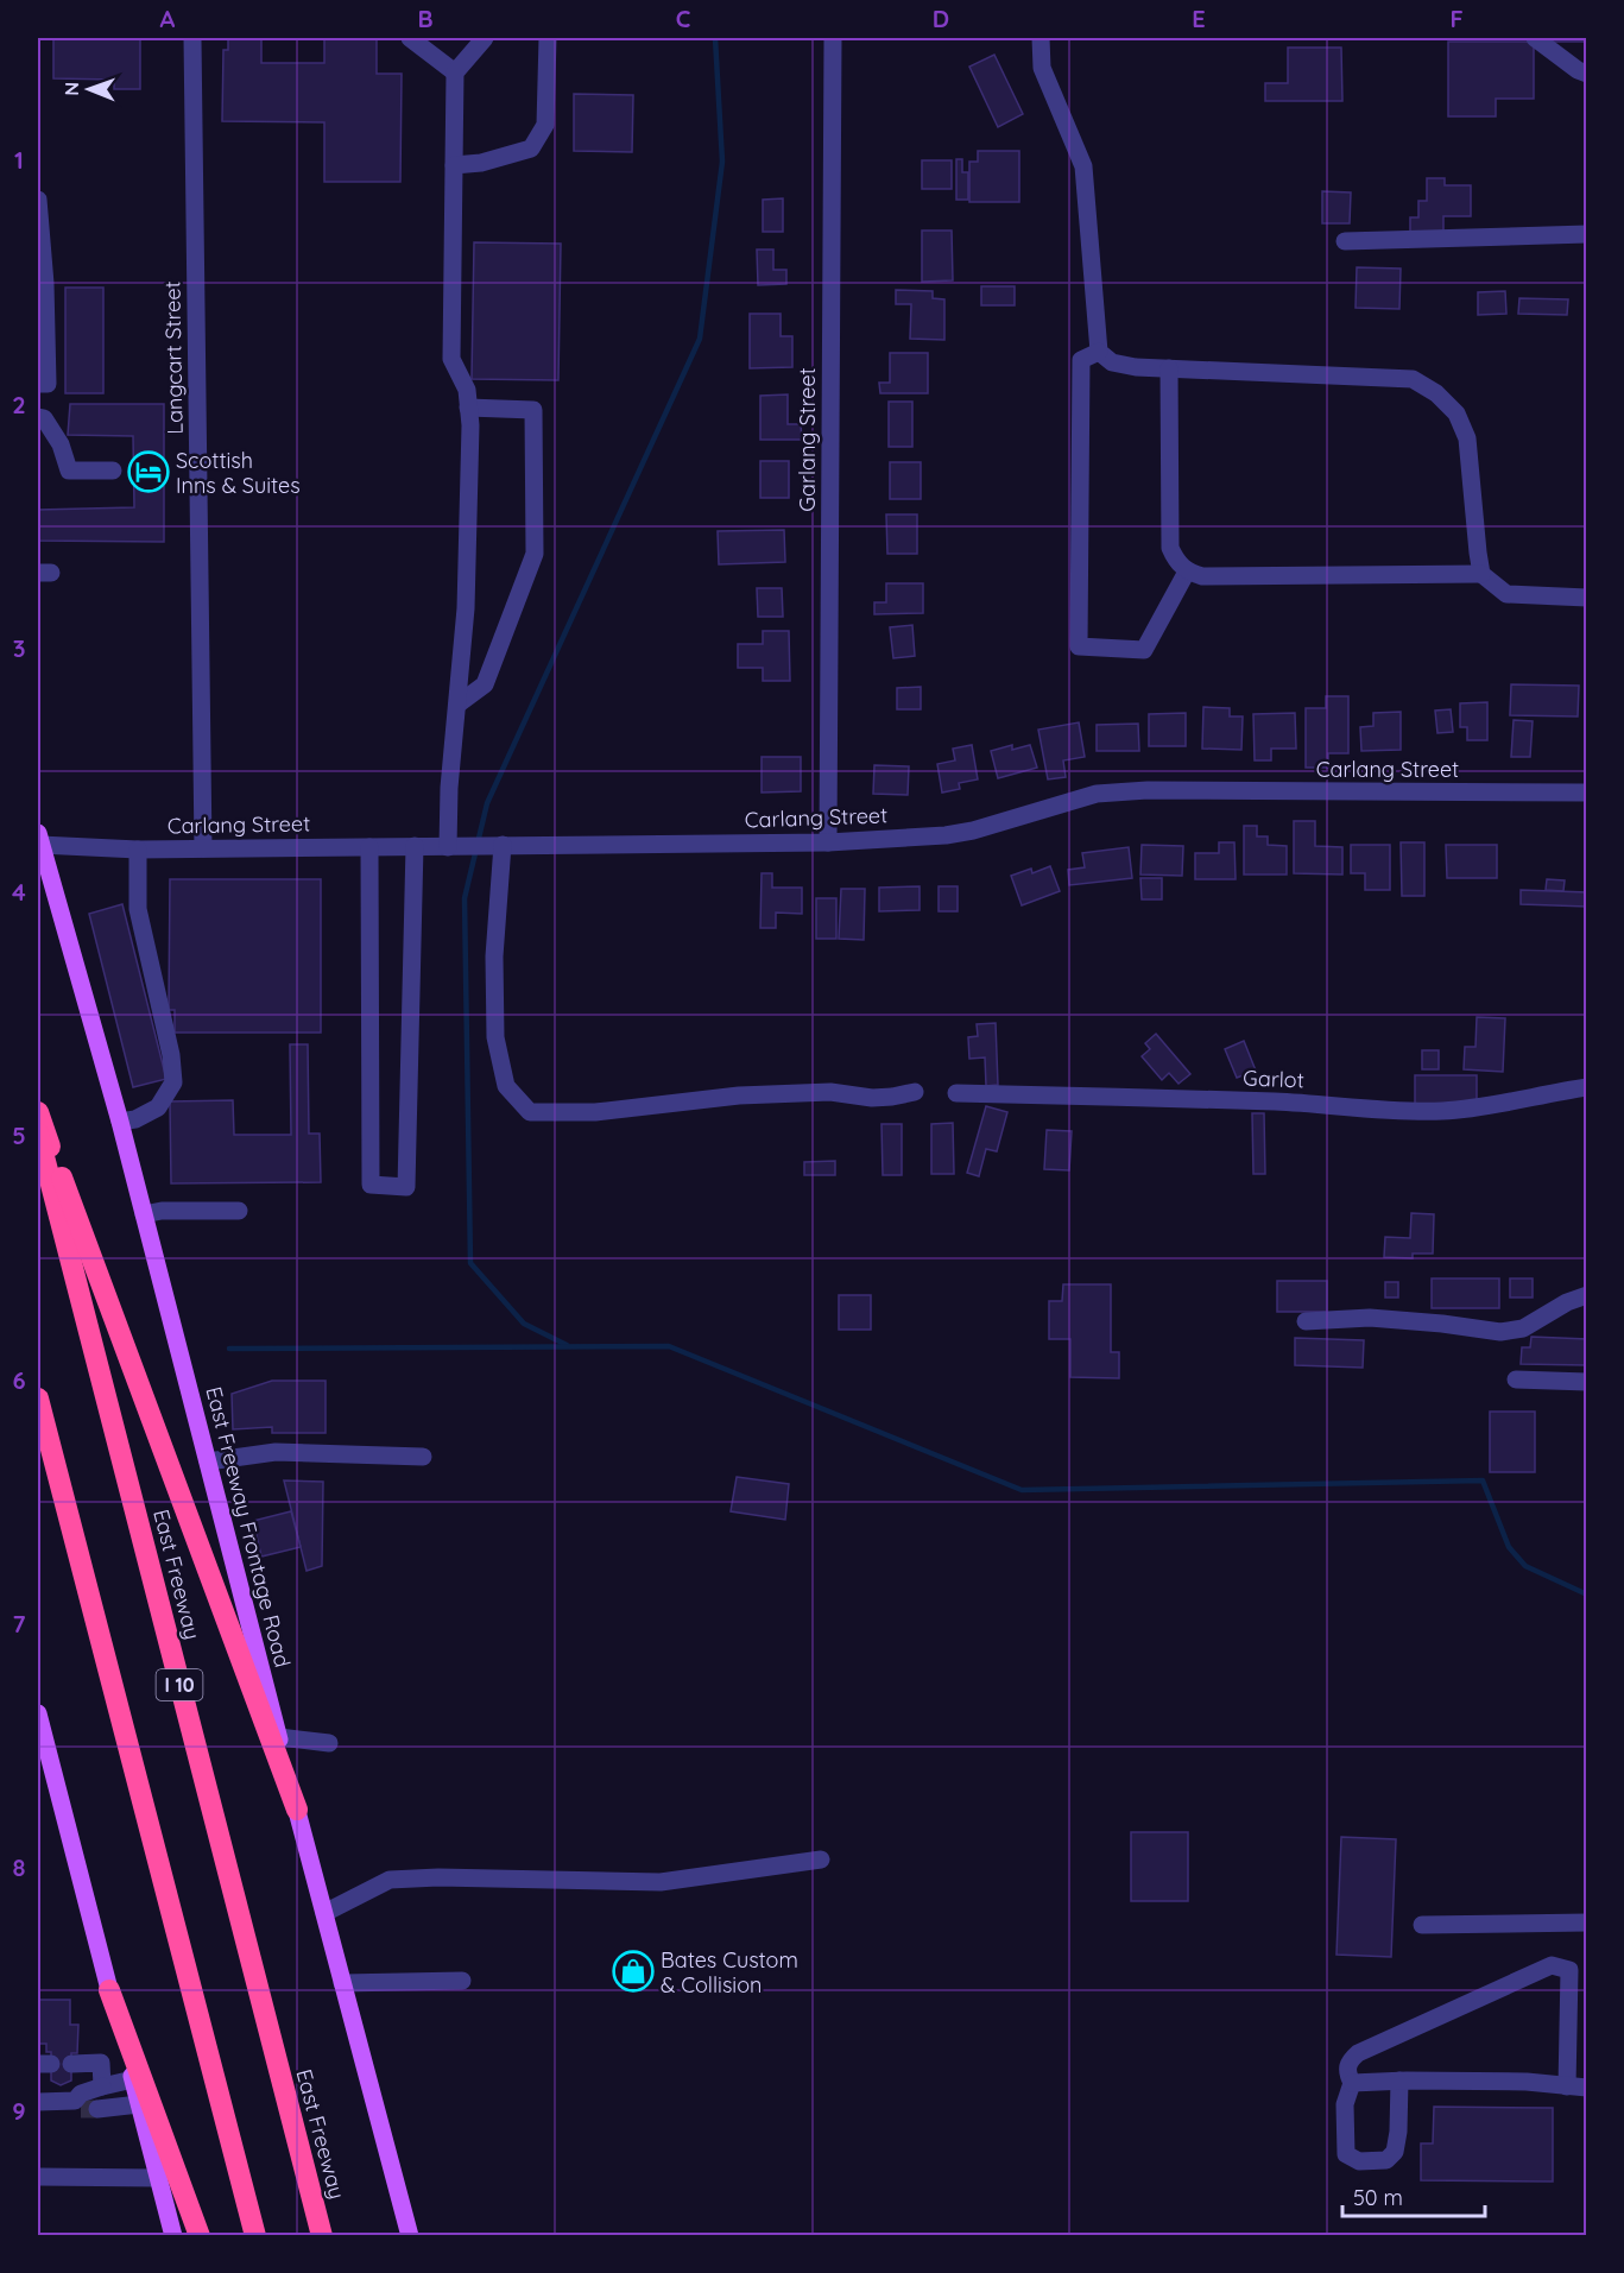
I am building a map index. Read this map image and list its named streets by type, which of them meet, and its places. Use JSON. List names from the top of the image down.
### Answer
{
  "streets": {
    "highway": ["East Freeway", "I 10"],
    "main road": ["East Freeway Frontage Road"],
    "street": [
      "Langcart Street",
      "Garlang Street",
      "Carlang Street",
      "Garlot"
    ]
  },
  "crossings": [
    ["Langcart Street", "Carlang Street"],
    ["Garlang Street", "Carlang Street"],
    ["Carlang Street", "East Freeway Frontage Road"]
  ],
  "places": {
    "hotel": ["Scottish Inns & Suites"],
    "shop": ["Bates Custom & Collision"]
  },
  "scale_bar": "50 m",
  "north": "left",
  "grid": {
    "columns": [
      "A",
      "B",
      "C",
      "D",
      "E",
      "F"
    ],
    "rows": [
      "1",
      "2",
      "3",
      "4",
      "5",
      "6",
      "7",
      "8",
      "9"
    ]
  }
}
